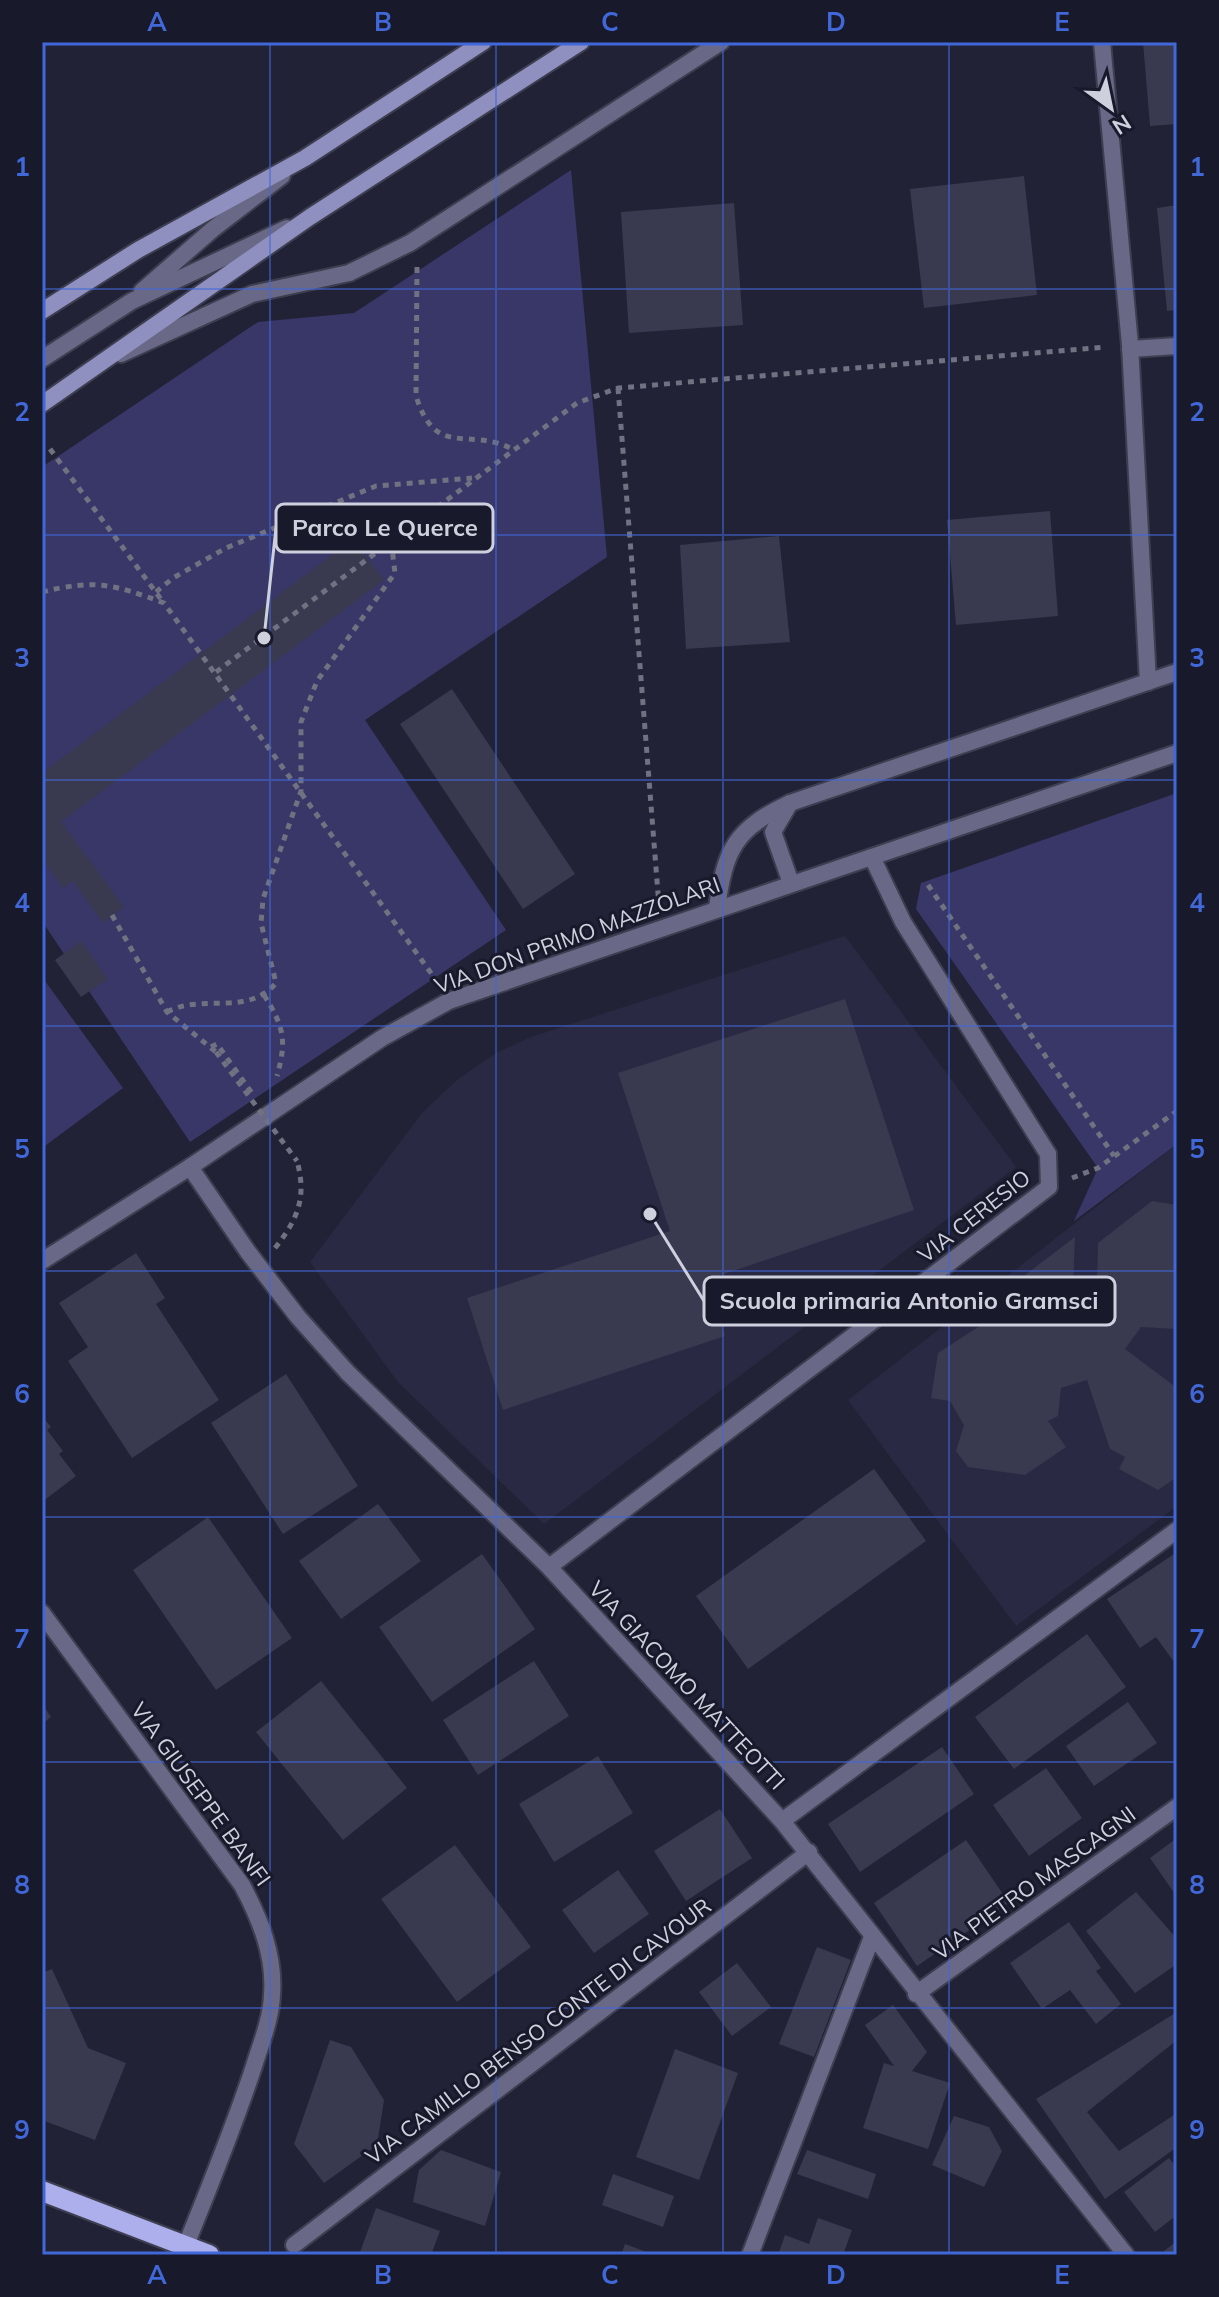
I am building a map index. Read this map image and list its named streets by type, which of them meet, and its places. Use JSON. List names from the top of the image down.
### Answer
{
  "streets": {
    "street": [
      "VIA DON PRIMO MAZZOLARI",
      "VIA CERESIO",
      "VIA GIACOMO MATTEOTTI",
      "VIA GIUSEPPE BANFI",
      "VIA PIETRO MASCAGNI",
      "VIA CAMILLO BENSO CONTE DI CAVOUR"
    ]
  },
  "crossings": [
    ["VIA DON PRIMO MAZZOLARI", "VIA CERESIO"],
    ["VIA DON PRIMO MAZZOLARI", "VIA GIACOMO MATTEOTTI"],
    ["VIA CERESIO", "VIA GIACOMO MATTEOTTI"],
    ["VIA GIACOMO MATTEOTTI", "VIA PIETRO MASCAGNI"],
    ["VIA GIACOMO MATTEOTTI", "VIA CAMILLO BENSO CONTE DI CAVOUR"]
  ],
  "places": ["Parco Le Querce", "Scuola primaria Antonio Gramsci"],
  "north": "bottom right",
  "grid": {
    "columns": [
      "A",
      "B",
      "C",
      "D",
      "E"
    ],
    "rows": [
      "1",
      "2",
      "3",
      "4",
      "5",
      "6",
      "7",
      "8",
      "9"
    ]
  }
}
